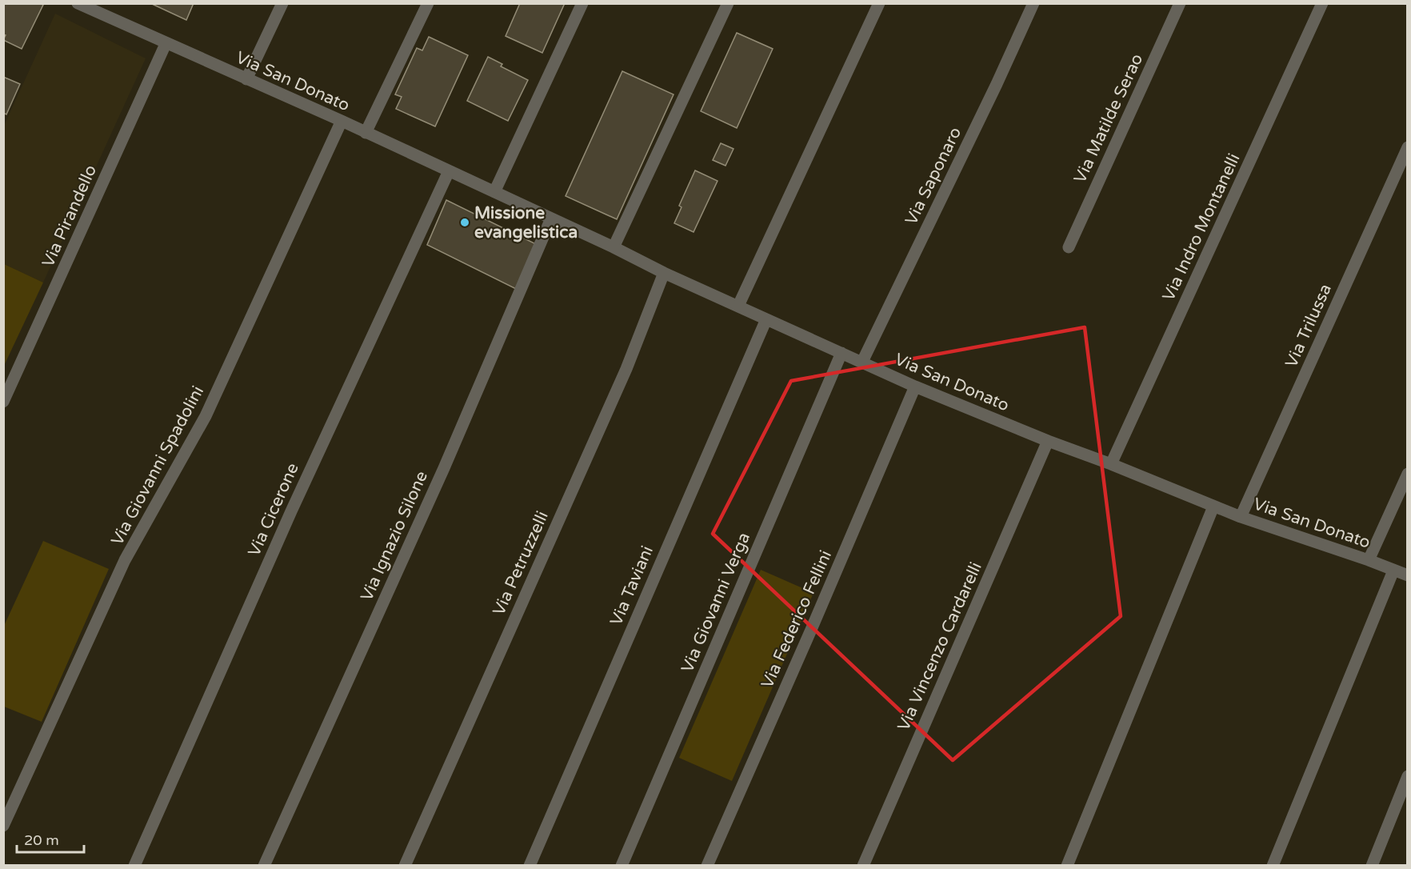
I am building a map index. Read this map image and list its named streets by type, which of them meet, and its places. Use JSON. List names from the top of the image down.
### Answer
{
  "streets": {
    "street": [
      "Via San Donato",
      "Via Matilde Serao",
      "Via Saponaro",
      "Via Pirandello",
      "Via Indro Montanelli",
      "Via Trilussa",
      "Via Giovanni Spadolini",
      "Via Cicerone",
      "Via Ignazio Silone",
      "Via Petruzzelli",
      "Via Taviani",
      "Via Giovanni Verga",
      "Via Federico Fellini",
      "Via Vincenzo Cardarelli"
    ]
  },
  "crossings": [
    ["Via San Donato", "Via Saponaro"],
    ["Via San Donato", "Via Pirandello"],
    ["Via San Donato", "Via Indro Montanelli"],
    ["Via San Donato", "Via Trilussa"],
    ["Via San Donato", "Via Giovanni Spadolini"],
    ["Via San Donato", "Via Cicerone"],
    ["Via San Donato", "Via Ignazio Silone"],
    ["Via San Donato", "Via Petruzzelli"],
    ["Via San Donato", "Via Taviani"],
    ["Via San Donato", "Via Giovanni Verga"],
    ["Via San Donato", "Via Federico Fellini"],
    ["Via San Donato", "Via Vincenzo Cardarelli"]
  ],
  "places": ["Missione evangelistica"],
  "scale_bar": "20 m"
}
